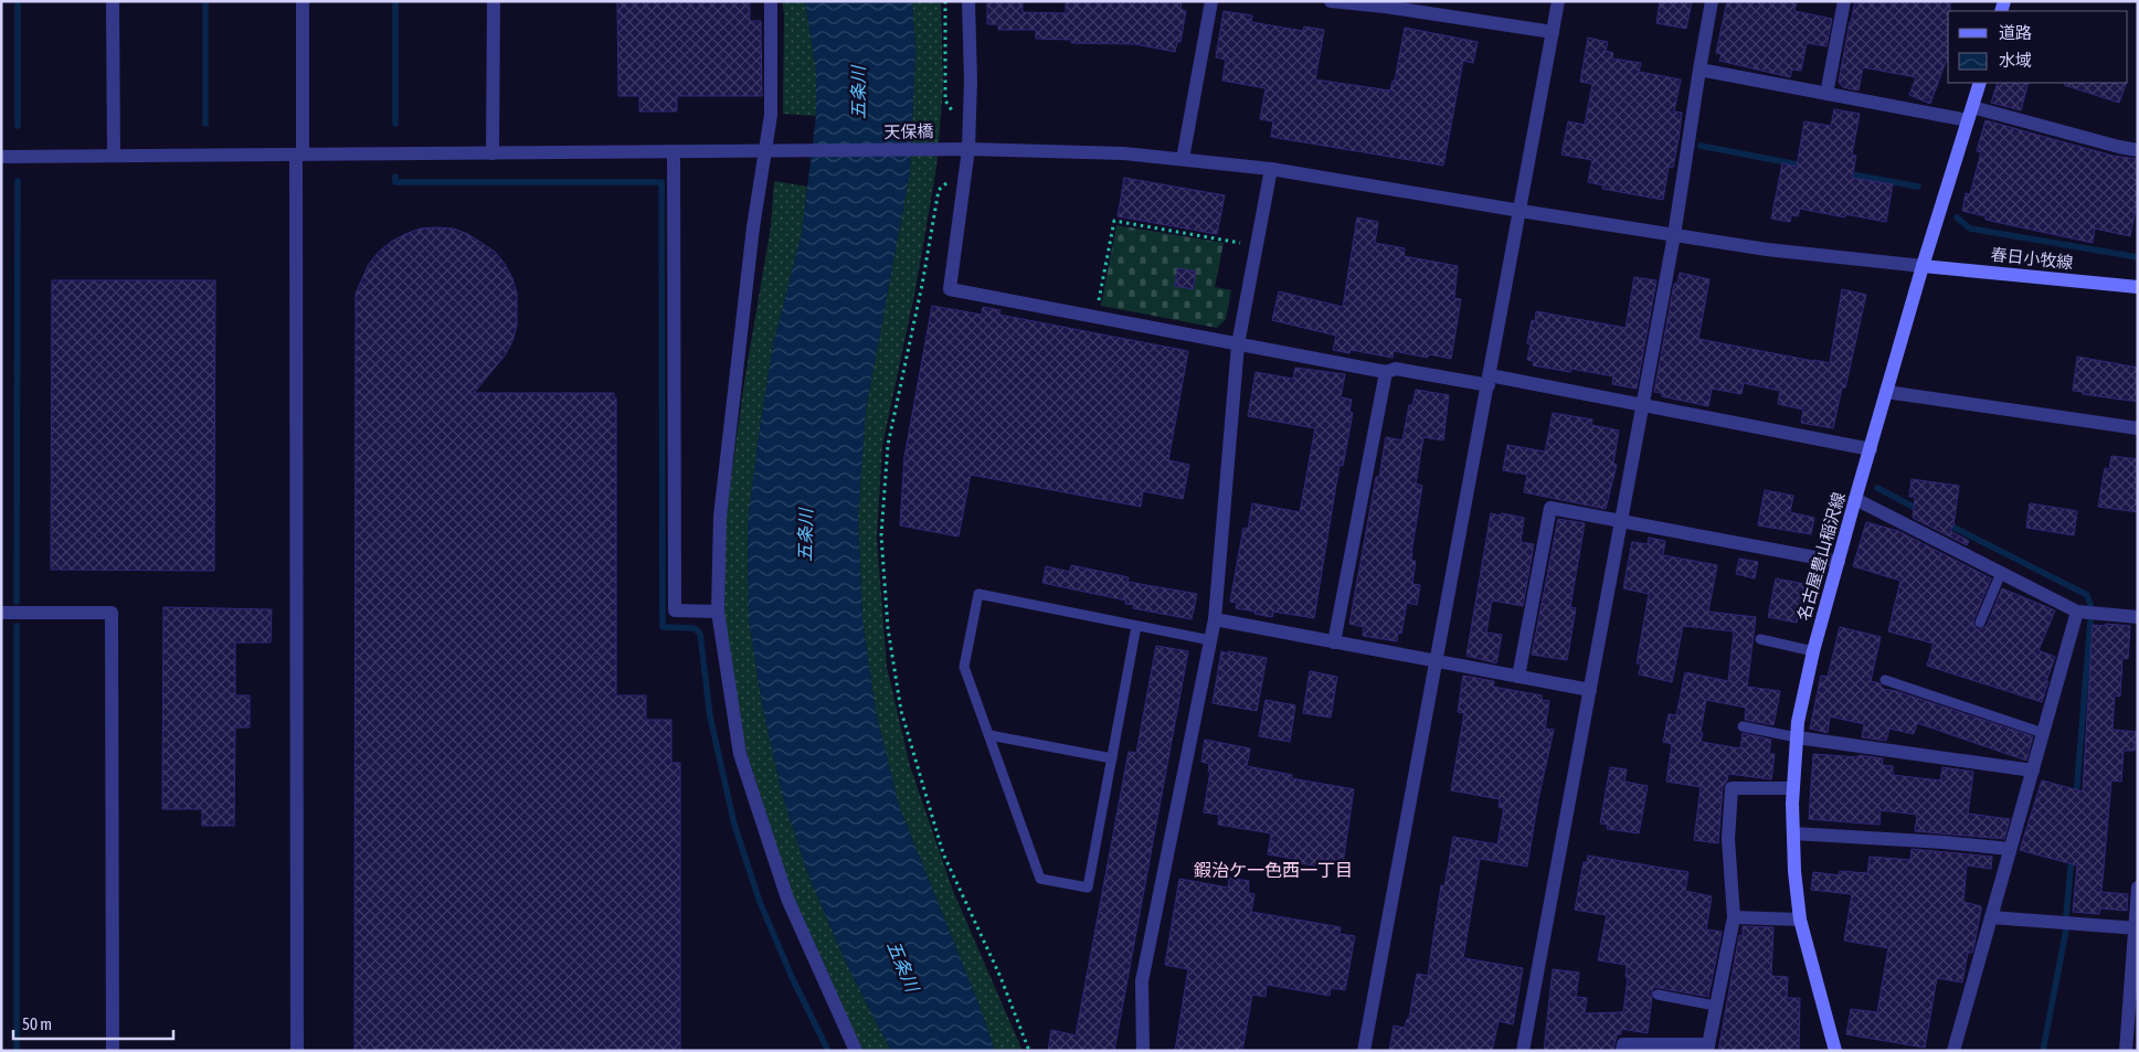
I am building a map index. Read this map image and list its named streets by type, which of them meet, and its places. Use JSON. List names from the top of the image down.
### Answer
{
  "streets": {
    "main road": ["春日小牧線", "名古屋豊山稲沢線"],
    "street": ["天保橋"]
  },
  "crossings": [
    ["天保橋", "春日小牧線"],
    ["天保橋", "名古屋豊山稲沢線"],
    ["春日小牧線", "名古屋豊山稲沢線"]
  ],
  "districts": ["鍜治ケ一色西一丁目"],
  "water": ["五条川"],
  "legend": ["道路", "水域"],
  "scale_bar": "50 m"
}
